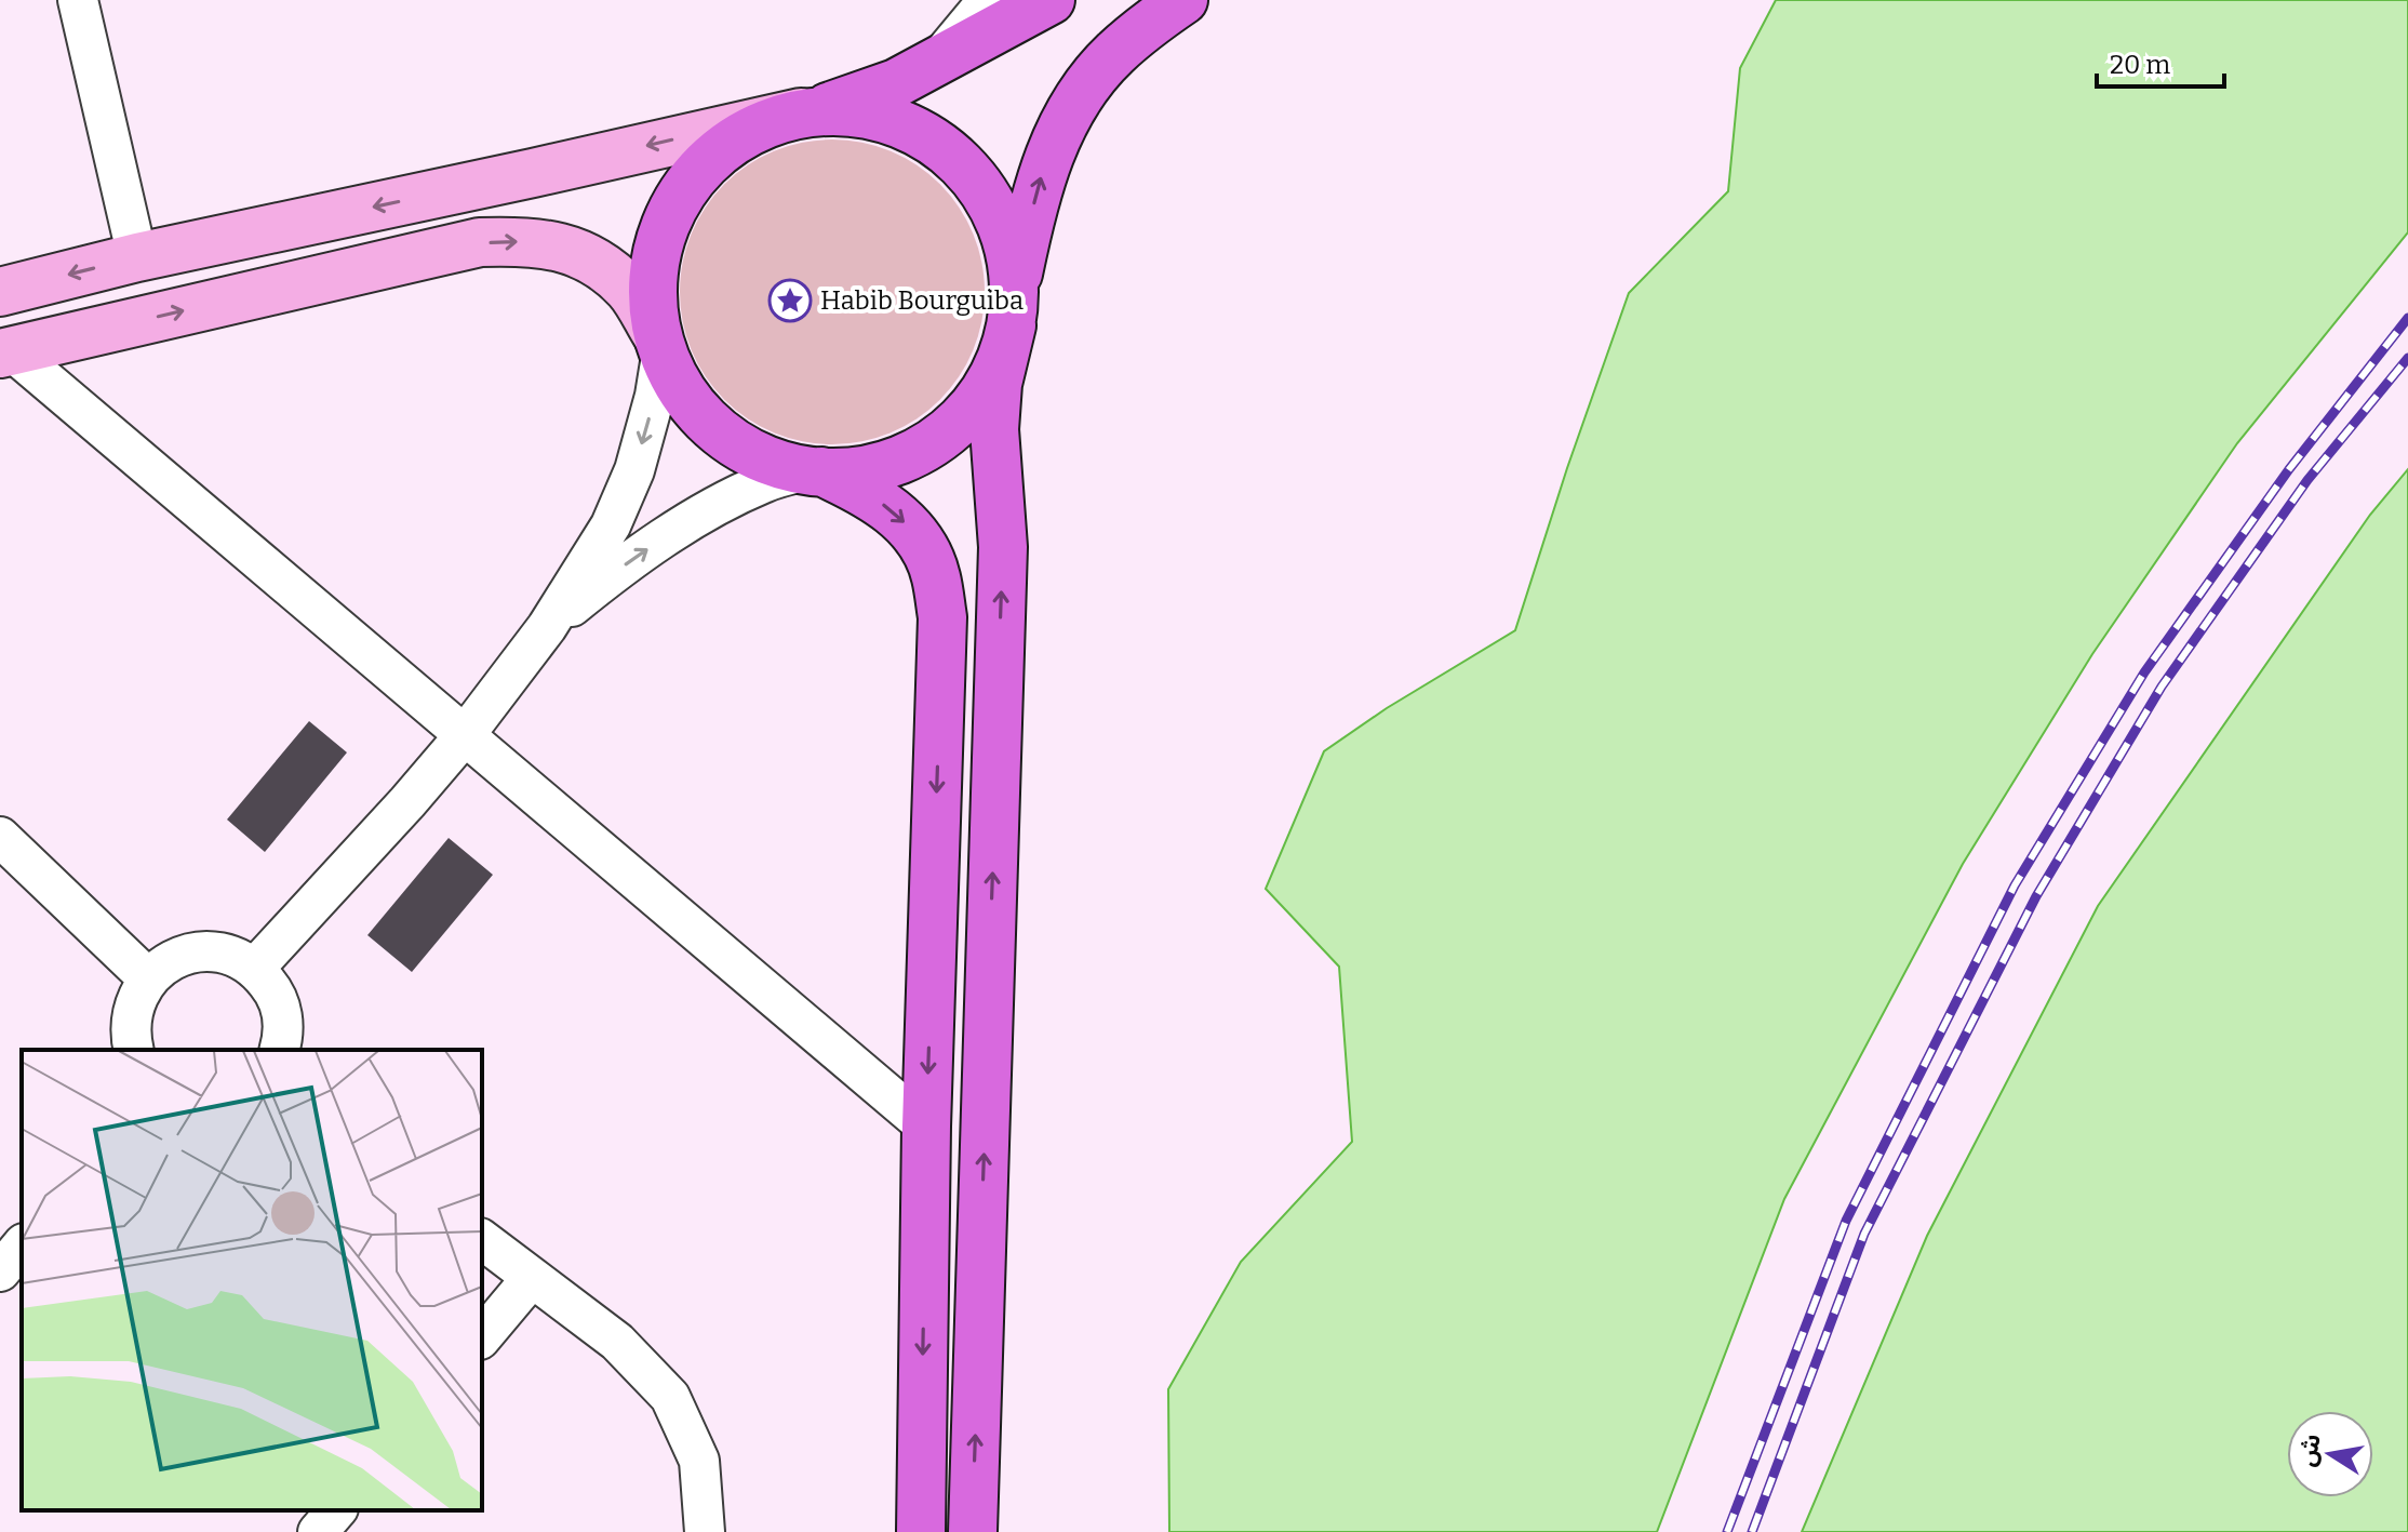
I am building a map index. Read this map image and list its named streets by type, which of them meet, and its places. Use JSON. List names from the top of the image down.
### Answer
{
  "places": {
    "place": ["Habib Bourguiba"]
  },
  "scale_bar": "20 m",
  "north": "left"
}
